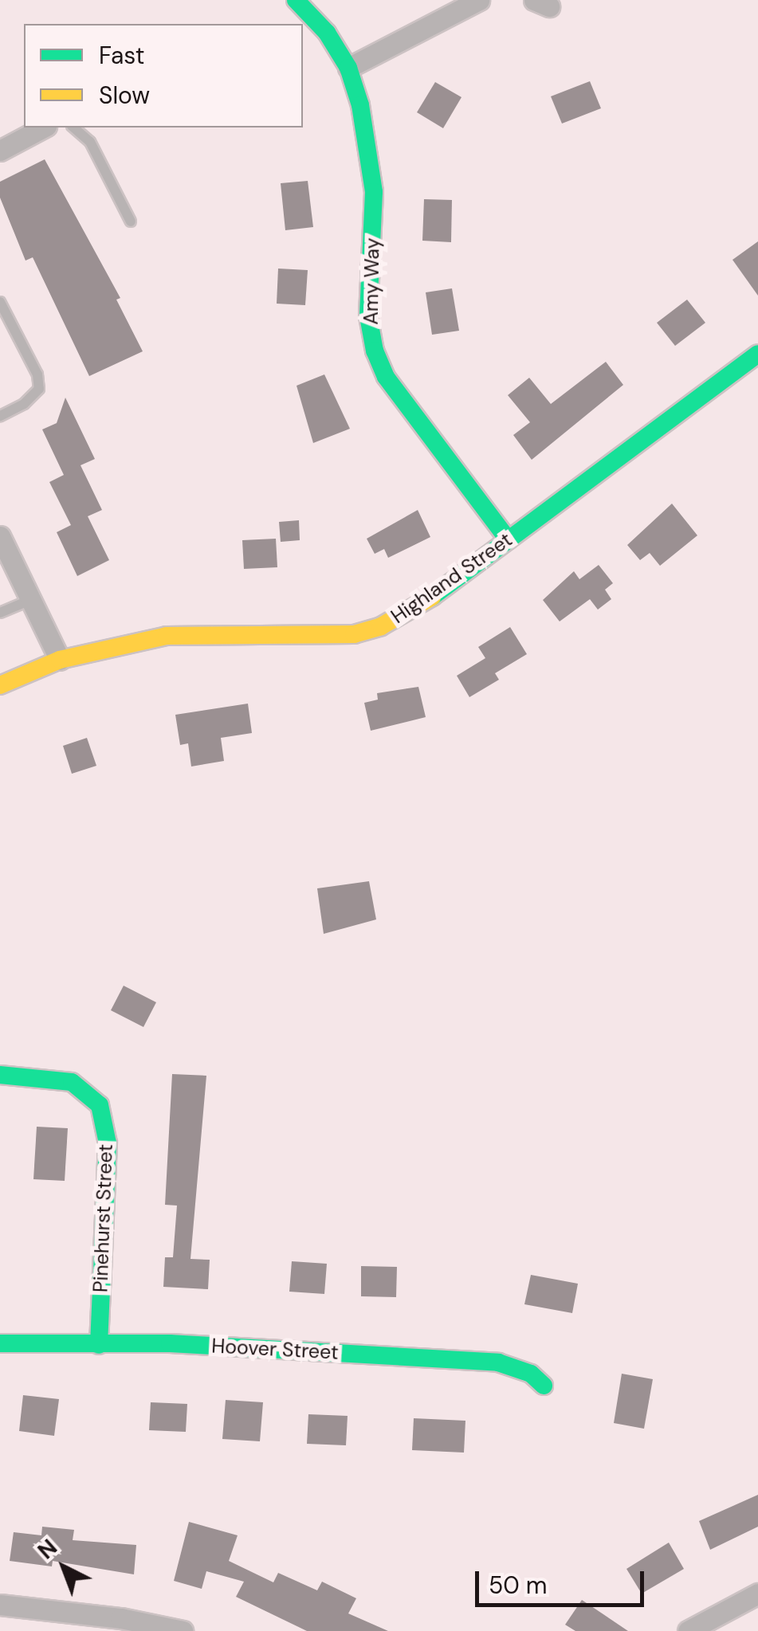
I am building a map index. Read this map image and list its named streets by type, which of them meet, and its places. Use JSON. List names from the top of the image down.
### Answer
{
  "streets": {
    "street": [
      "Amy Way",
      "Highland Street",
      "Pinehurst Street",
      "Hoover Street"
    ]
  },
  "crossings": [
    ["Amy Way", "Highland Street"],
    ["Pinehurst Street", "Hoover Street"]
  ],
  "legend": ["Fast", "Slow"],
  "scale_bar": "50 m",
  "north": "top left"
}
